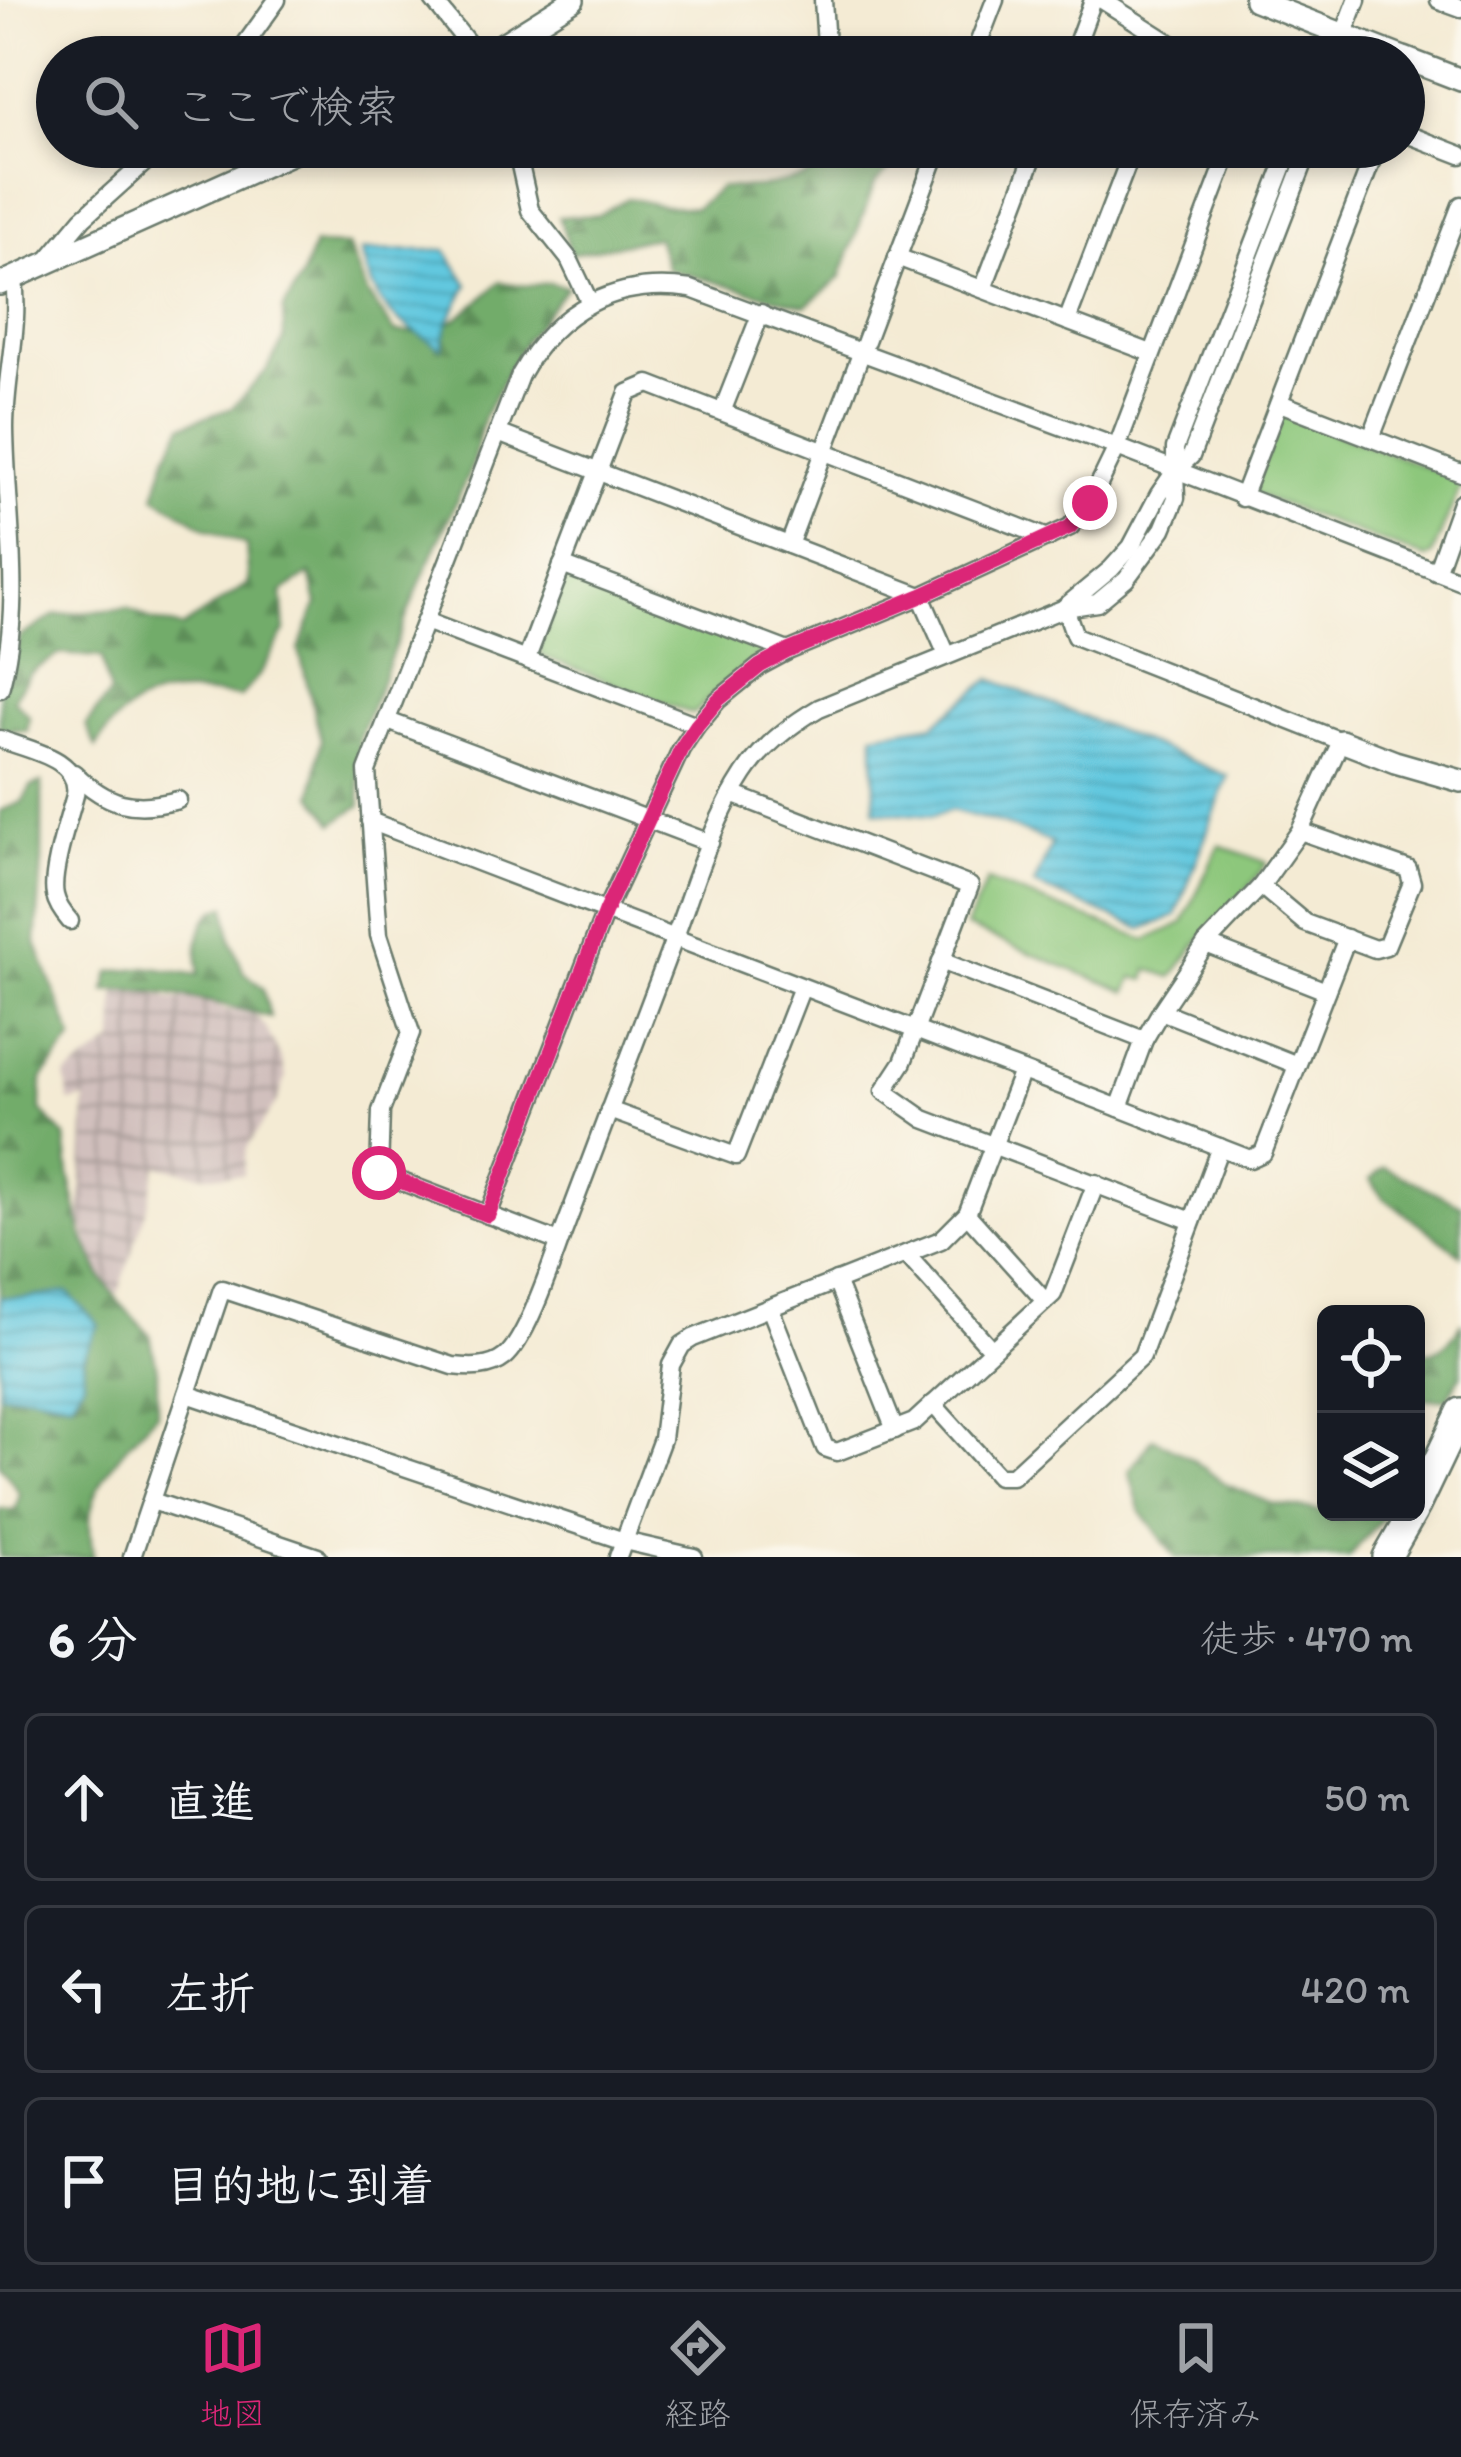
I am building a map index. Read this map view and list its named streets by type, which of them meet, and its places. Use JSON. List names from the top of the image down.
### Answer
{
  "page": {
    "search": "ここで検索",
    "heading": ["6 分", "徒歩 · 470 m"],
    "list": [
      ["直進", "50 m"],
      ["左折", "420 m"],
      "目的地に到着"
    ],
    "nav": ["地図", "経路", "保存済み"]
  }
}
